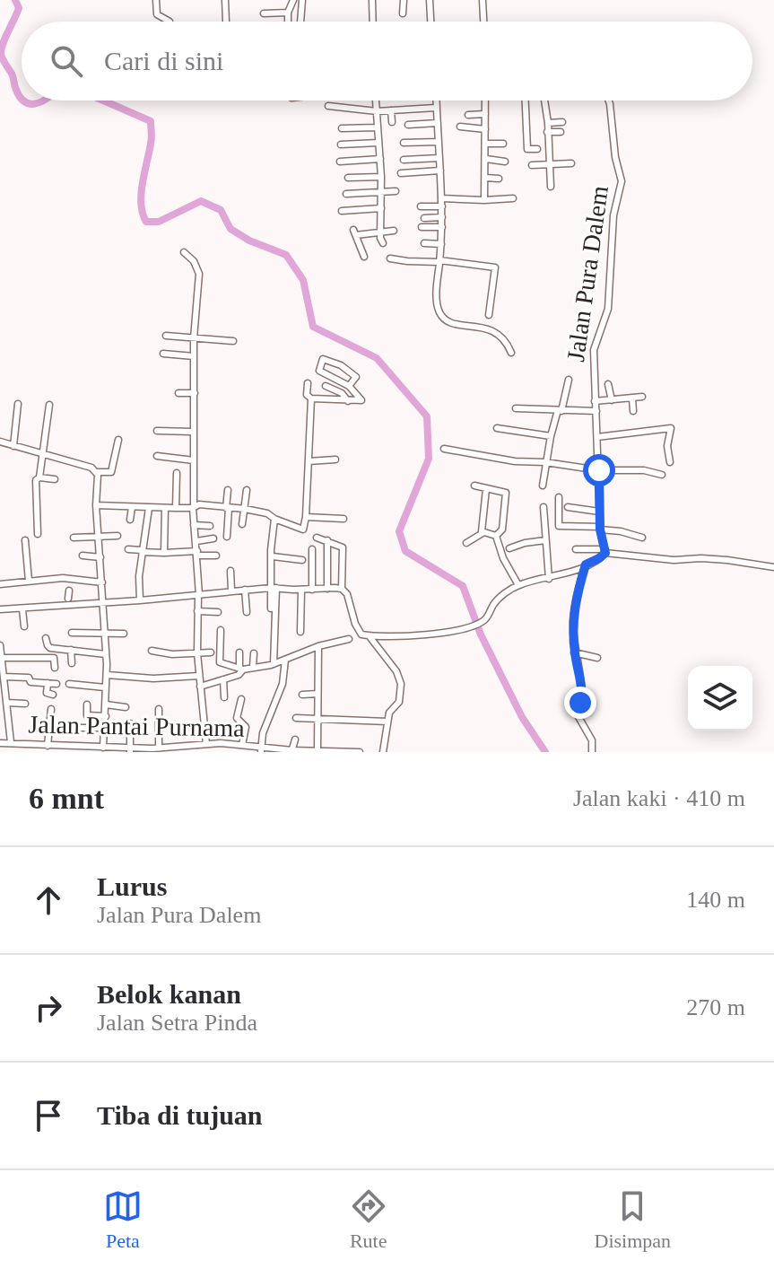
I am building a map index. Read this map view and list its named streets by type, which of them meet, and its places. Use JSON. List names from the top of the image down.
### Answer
{
  "streets": {
    "street": ["Jalan Pura Dalem", "Jalan Pantai Purnama"]
  },
  "page": {
    "search": "Cari di sini",
    "heading": ["6 mnt", "Jalan kaki · 410 m"],
    "list": [
      ["Lurus", "Jalan Pura Dalem", "140 m"],
      ["Belok kanan", "Jalan Setra Pinda", "270 m"],
      "Tiba di tujuan"
    ],
    "nav": ["Peta", "Rute", "Disimpan"]
  }
}
